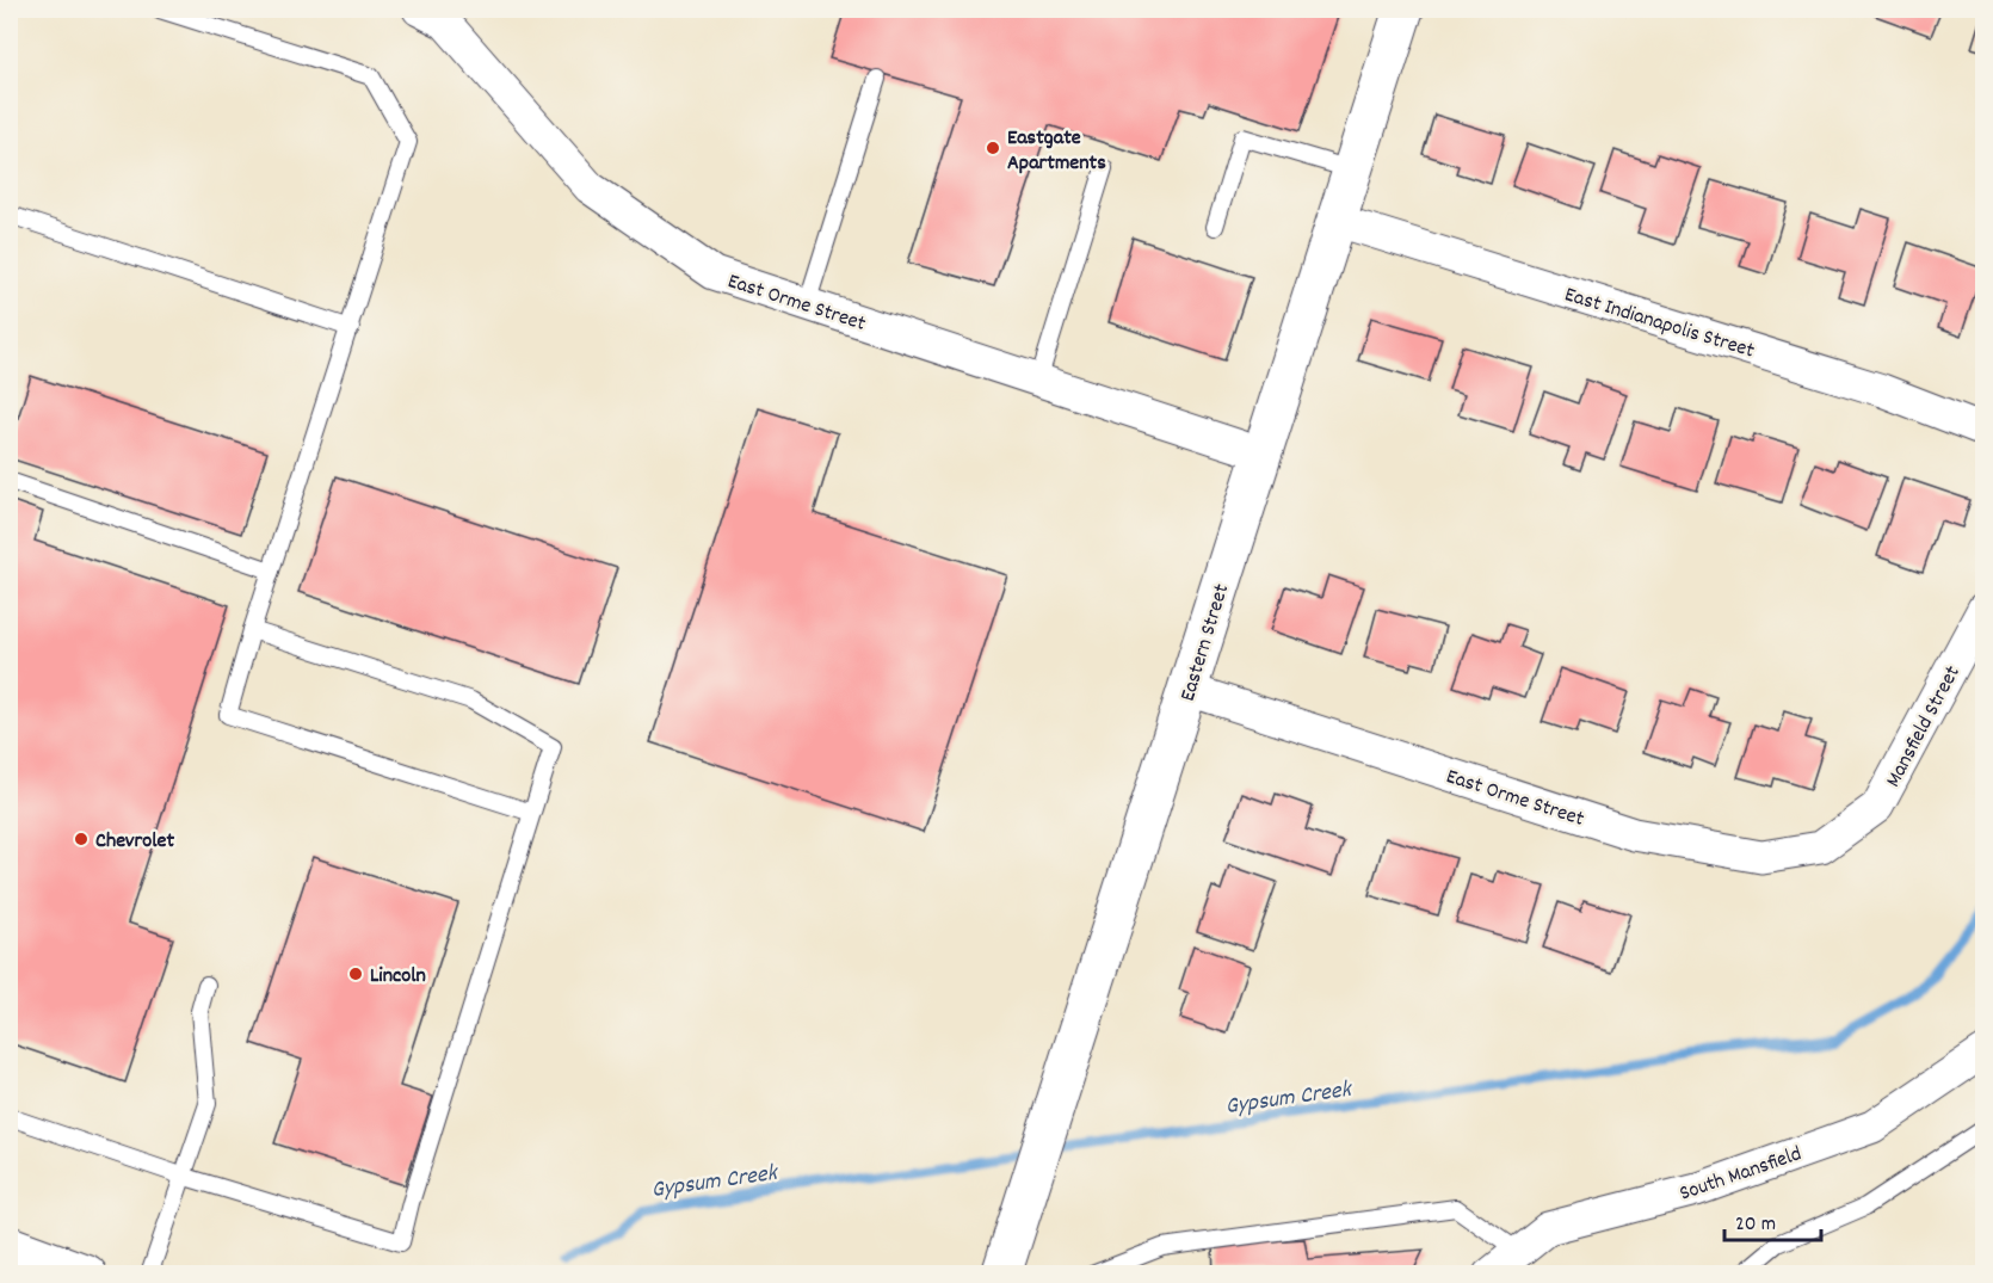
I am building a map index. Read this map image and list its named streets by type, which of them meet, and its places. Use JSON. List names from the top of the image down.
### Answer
{
  "streets": {
    "street": [
      "East Orme Street",
      "East Indianapolis Street",
      "Eastern Street",
      "Mansfield Street",
      "South Mansfield"
    ]
  },
  "crossings": [
    ["East Orme Street", "Eastern Street"],
    ["East Orme Street", "Mansfield Street"],
    ["East Indianapolis Street", "Eastern Street"]
  ],
  "water": ["Gypsum Creek"],
  "places": ["Eastgate Apartments", "Chevrolet", "Lincoln"],
  "scale_bar": "20 m"
}
